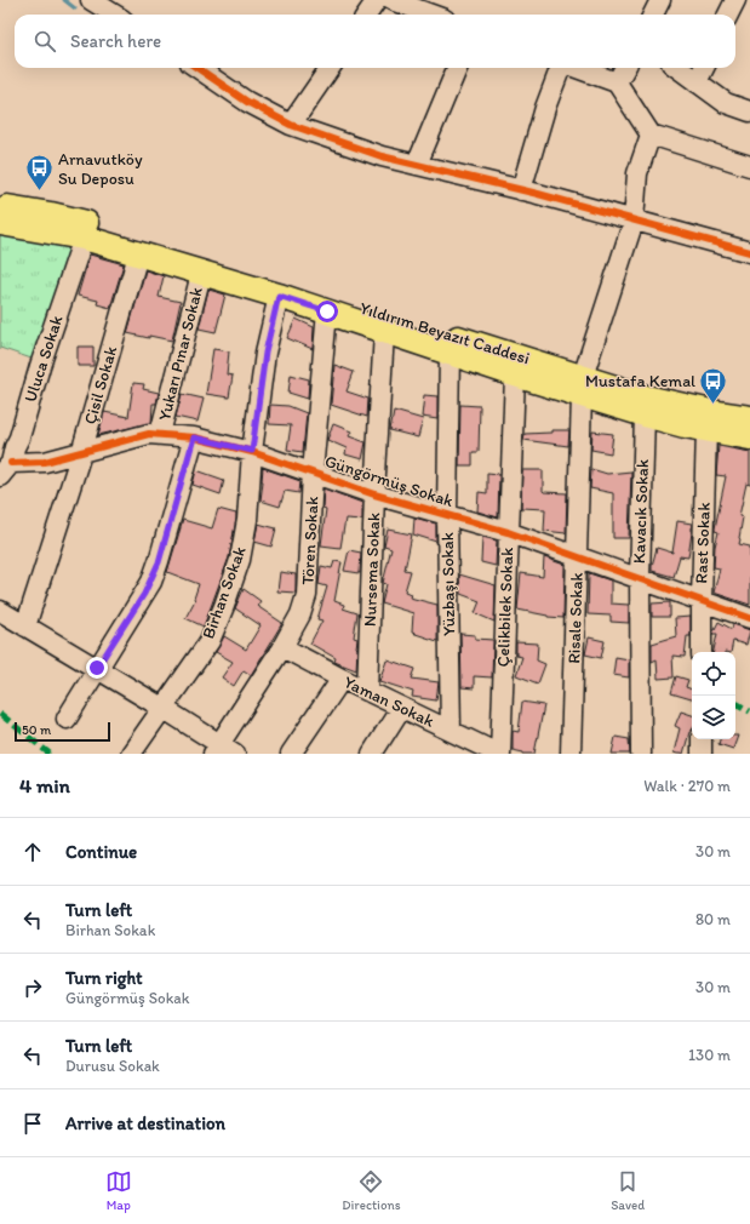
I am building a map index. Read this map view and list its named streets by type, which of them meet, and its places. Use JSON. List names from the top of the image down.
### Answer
{
  "streets": {
    "main road": ["Yıldırım Beyazıt Caddesi"],
    "street": [
      "Yukarı Pınar Sokak",
      "Uluca Sokak",
      "Çisil Sokak",
      "Güngörmüş Sokak",
      "Kavacık Sokak",
      "Tören Sokak",
      "Rast Sokak",
      "Nursema Sokak",
      "Yüzbaşı Sokak",
      "Birhan Sokak",
      "Çelikbilek Sokak",
      "Risale Sokak",
      "Yaman Sokak"
    ]
  },
  "crossings": [
    ["Yıldırım Beyazıt Caddesi", "Risale Sokak"],
    ["Yukarı Pınar Sokak", "Güngörmüş Sokak"],
    ["Uluca Sokak", "Güngörmüş Sokak"],
    ["Çisil Sokak", "Güngörmüş Sokak"],
    ["Güngörmüş Sokak", "Kavacık Sokak"],
    ["Güngörmüş Sokak", "Tören Sokak"],
    ["Güngörmüş Sokak", "Rast Sokak"],
    ["Güngörmüş Sokak", "Nursema Sokak"],
    ["Güngörmüş Sokak", "Yüzbaşı Sokak"],
    ["Güngörmüş Sokak", "Birhan Sokak"],
    ["Güngörmüş Sokak", "Çelikbilek Sokak"],
    ["Güngörmüş Sokak", "Risale Sokak"],
    ["Tören Sokak", "Yaman Sokak"],
    ["Nursema Sokak", "Yaman Sokak"],
    ["Yüzbaşı Sokak", "Yaman Sokak"],
    ["Çelikbilek Sokak", "Yaman Sokak"]
  ],
  "places": {
    "bus stop": ["Arnavutköy Su Deposu", "Mustafa Kemal"]
  },
  "scale_bar": "50 m",
  "page": {
    "search": "Search here",
    "scale": "50 m",
    "heading": ["4 min", "Walk · 270 m"],
    "list": [
      ["Continue", "30 m"],
      ["Turn left", "Birhan Sokak", "80 m"],
      ["Turn right", "Güngörmüş Sokak", "30 m"],
      ["Turn left", "Durusu Sokak", "130 m"],
      "Arrive at destination"
    ],
    "nav": ["Map", "Directions", "Saved"]
  }
}
